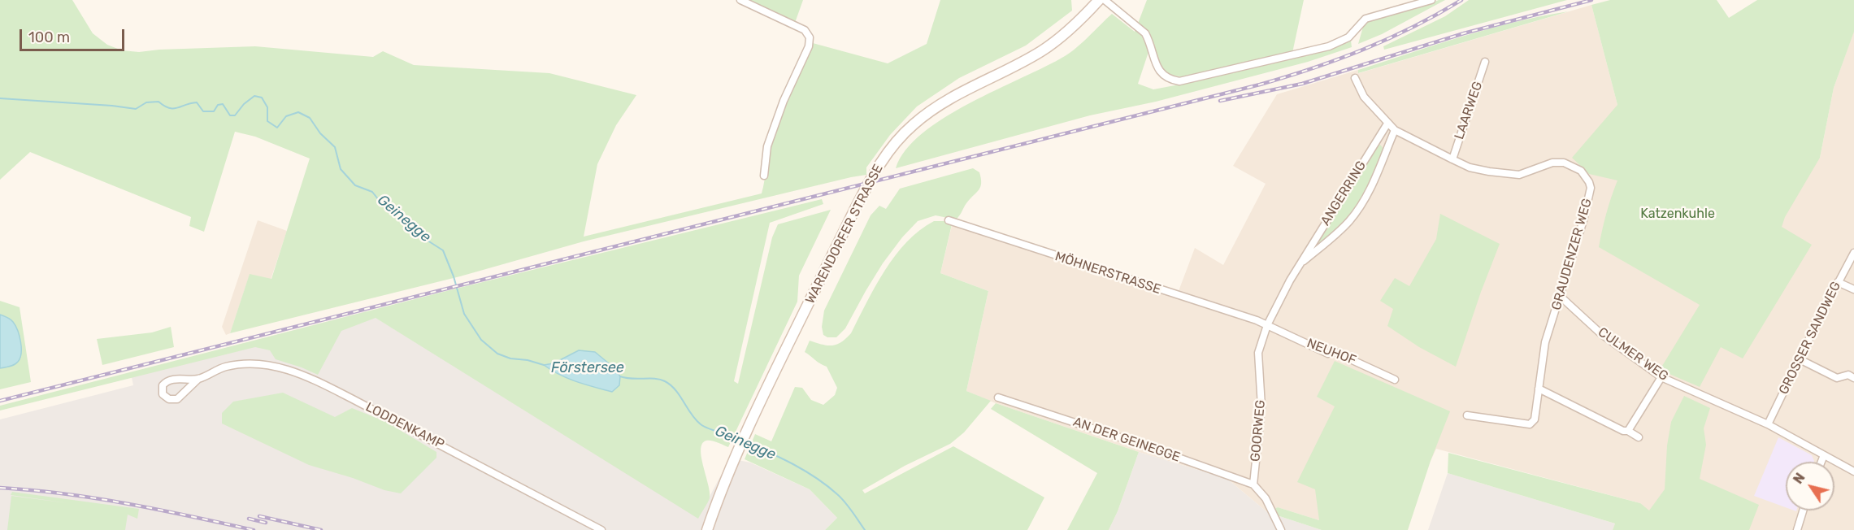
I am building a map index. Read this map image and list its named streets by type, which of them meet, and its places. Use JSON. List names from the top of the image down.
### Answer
{
  "streets": {
    "street": [
      "LAARWEG",
      "ANGERRING",
      "WARENDORFER STRASSE",
      "GRAUDENZER WEG",
      "MÖHNERSTRASSE",
      "GROSSER SANDWEG",
      "NEUHOF",
      "CULMER WEG",
      "LODDENKAMP",
      "GOORWEG",
      "AN DER GEINEGGE"
    ]
  },
  "crossings": [
    ["LAARWEG", "GRAUDENZER WEG"],
    ["ANGERRING", "GRAUDENZER WEG"],
    ["ANGERRING", "MÖHNERSTRASSE"],
    ["ANGERRING", "NEUHOF"],
    ["ANGERRING", "GOORWEG"],
    ["GRAUDENZER WEG", "CULMER WEG"],
    ["MÖHNERSTRASSE", "NEUHOF"],
    ["MÖHNERSTRASSE", "GOORWEG"],
    ["GROSSER SANDWEG", "CULMER WEG"],
    ["NEUHOF", "GOORWEG"],
    ["GOORWEG", "AN DER GEINEGGE"]
  ],
  "water": ["Geinegge", "Förstersee"],
  "parks": ["Katzenkuhle"],
  "scale_bar": "100 m",
  "north": "top left"
}
